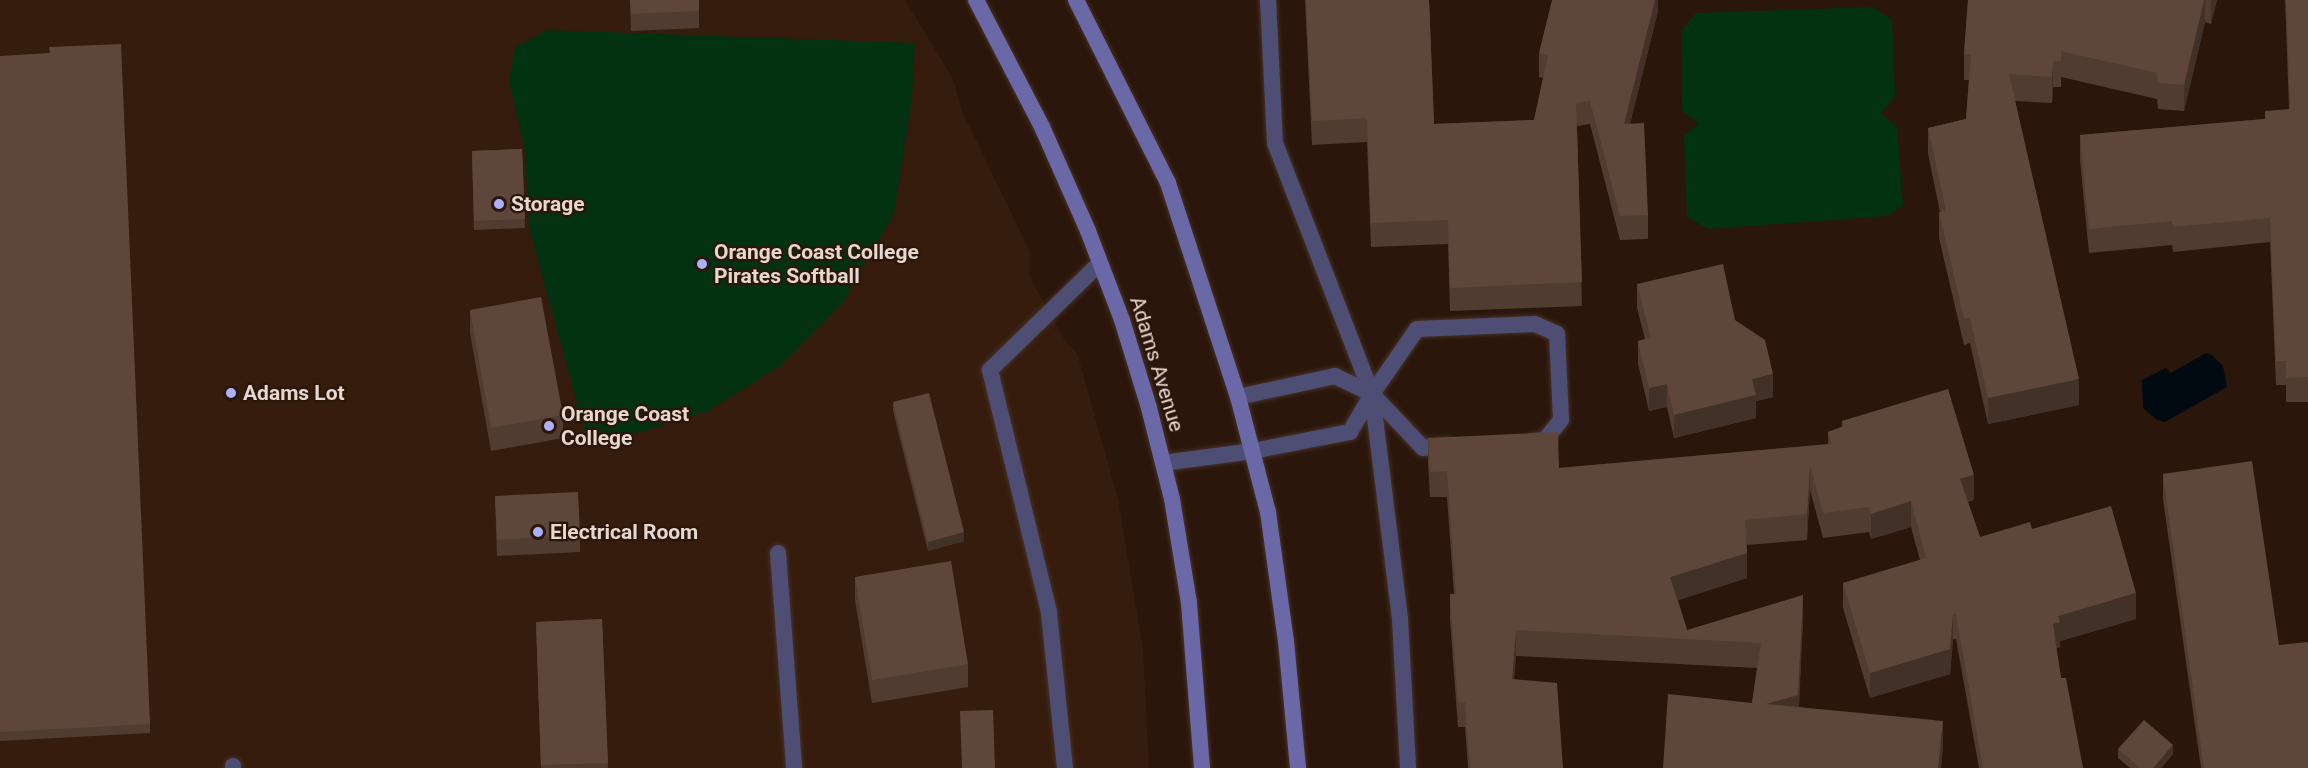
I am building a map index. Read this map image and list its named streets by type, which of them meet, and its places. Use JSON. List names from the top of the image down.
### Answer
{
  "streets": {
    "main road": ["Adams Avenue"]
  },
  "places": [
    "Storage",
    "Orange Coast College Pirates Softball",
    "Adams Lot",
    "Orange Coast College",
    "Electrical Room"
  ]
}
